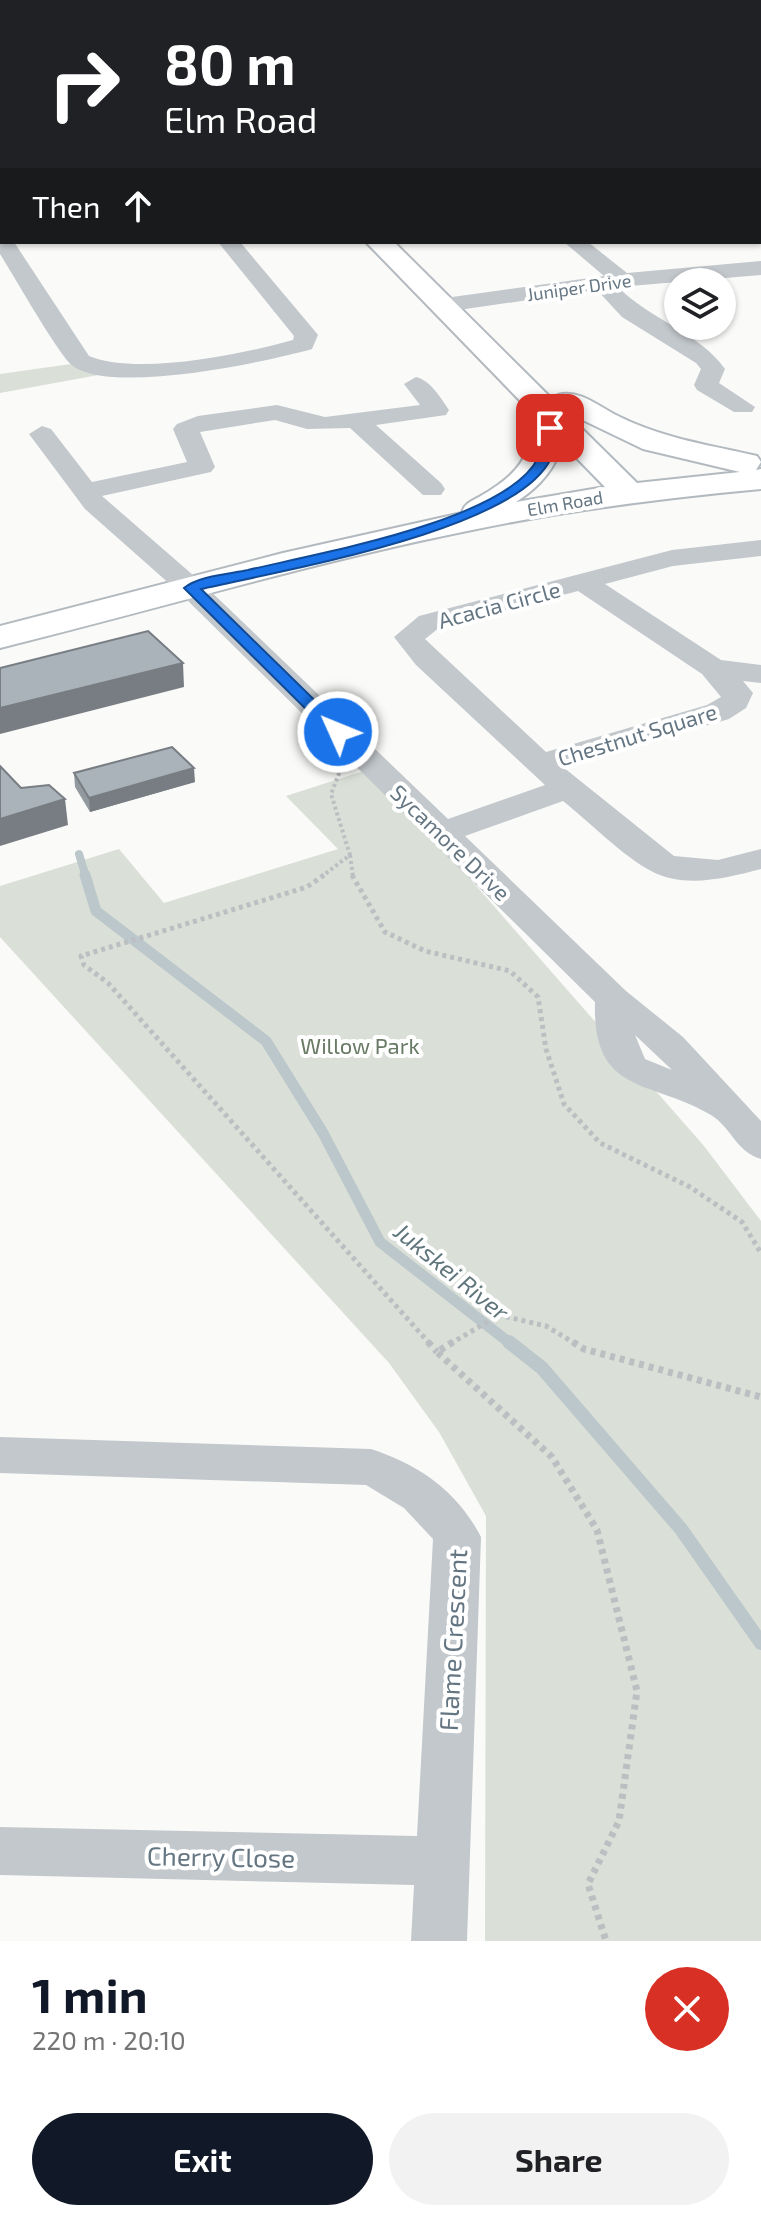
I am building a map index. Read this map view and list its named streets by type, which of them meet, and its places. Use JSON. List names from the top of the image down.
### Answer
{
  "streets": {
    "street": [
      "Juniper Drive",
      "Elm Road",
      "Acacia Circle",
      "Chestnut Square",
      "Sycamore Drive",
      "Flame Crescent",
      "Cherry Close"
    ]
  },
  "crossings": [
    ["Elm Road", "Sycamore Drive"],
    ["Acacia Circle", "Chestnut Square"],
    ["Flame Crescent", "Cherry Close"]
  ],
  "water": ["Jukskei River"],
  "parks": ["Willow Park"],
  "page": {
    "turn": ["80 m", "Elm Road"],
    "then": "Then",
    "heading": ["1 min", "220 m · 20:10"],
    "buttons": ["Exit", "Share"]
  }
}
